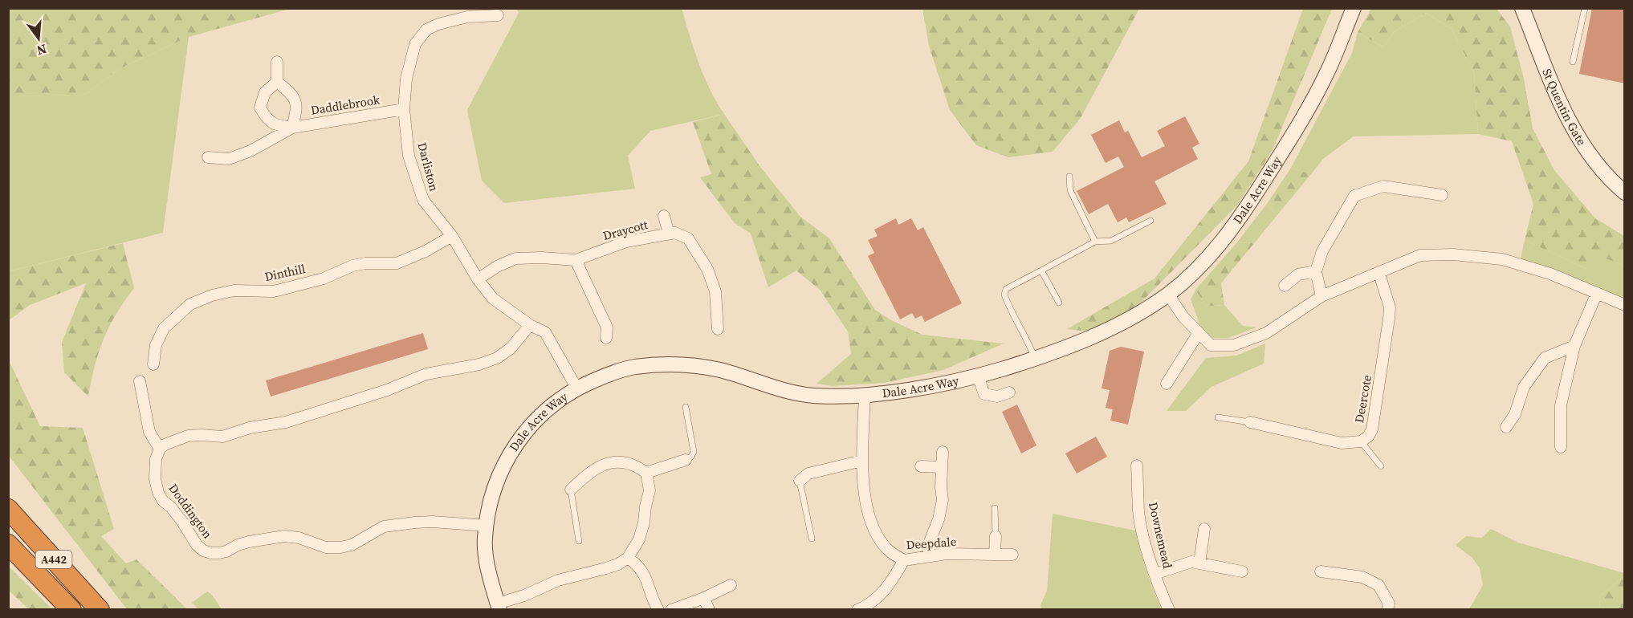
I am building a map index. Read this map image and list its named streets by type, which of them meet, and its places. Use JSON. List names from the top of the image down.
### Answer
{
  "streets": {
    "highway": ["A442"],
    "street": [
      "Daddlebrook",
      "St Quentin Gate",
      "Darliston",
      "Dale Acre Way",
      "Draycott",
      "Dinthill",
      "Deercote",
      "Doddington",
      "Downemead",
      "Deepdale"
    ]
  },
  "crossings": [
    ["Daddlebrook", "Darliston"],
    ["Darliston", "Dale Acre Way"],
    ["Darliston", "Draycott"],
    ["Darliston", "Dinthill"],
    ["Dale Acre Way", "Doddington"],
    ["Dale Acre Way", "Deepdale"]
  ],
  "north": "bottom"
}
